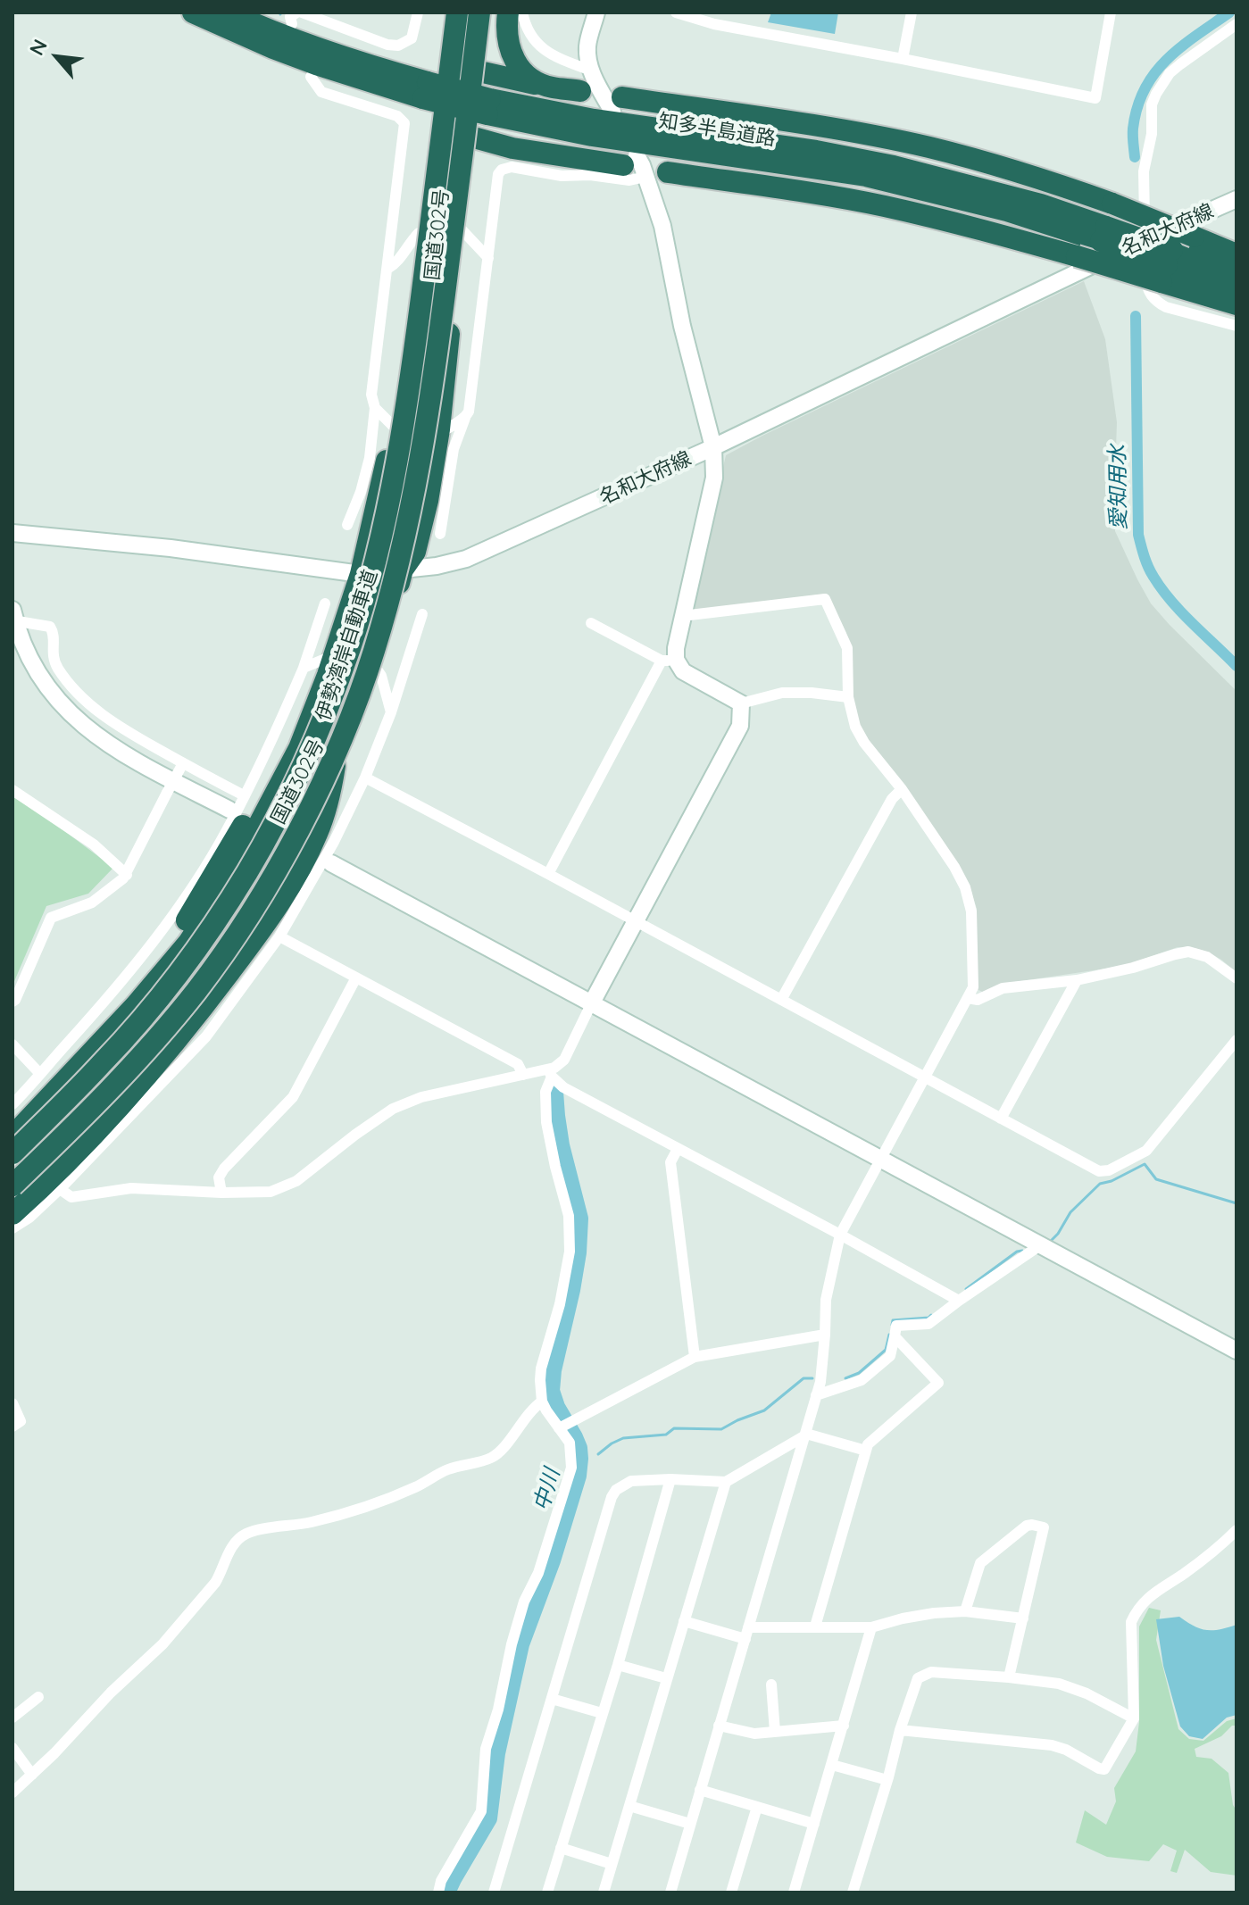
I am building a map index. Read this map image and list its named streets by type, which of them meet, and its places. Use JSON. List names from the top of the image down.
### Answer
{
  "streets": {
    "highway": ["知多半島道路", "国道302号", "伊勢湾岸自動車道"],
    "street": ["名和大府線"]
  },
  "crossings": [
    ["名和大府線", "国道302号"],
    ["国道302号", "伊勢湾岸自動車道"]
  ],
  "water": ["愛知用水", "中川"],
  "north": "top left"
}
